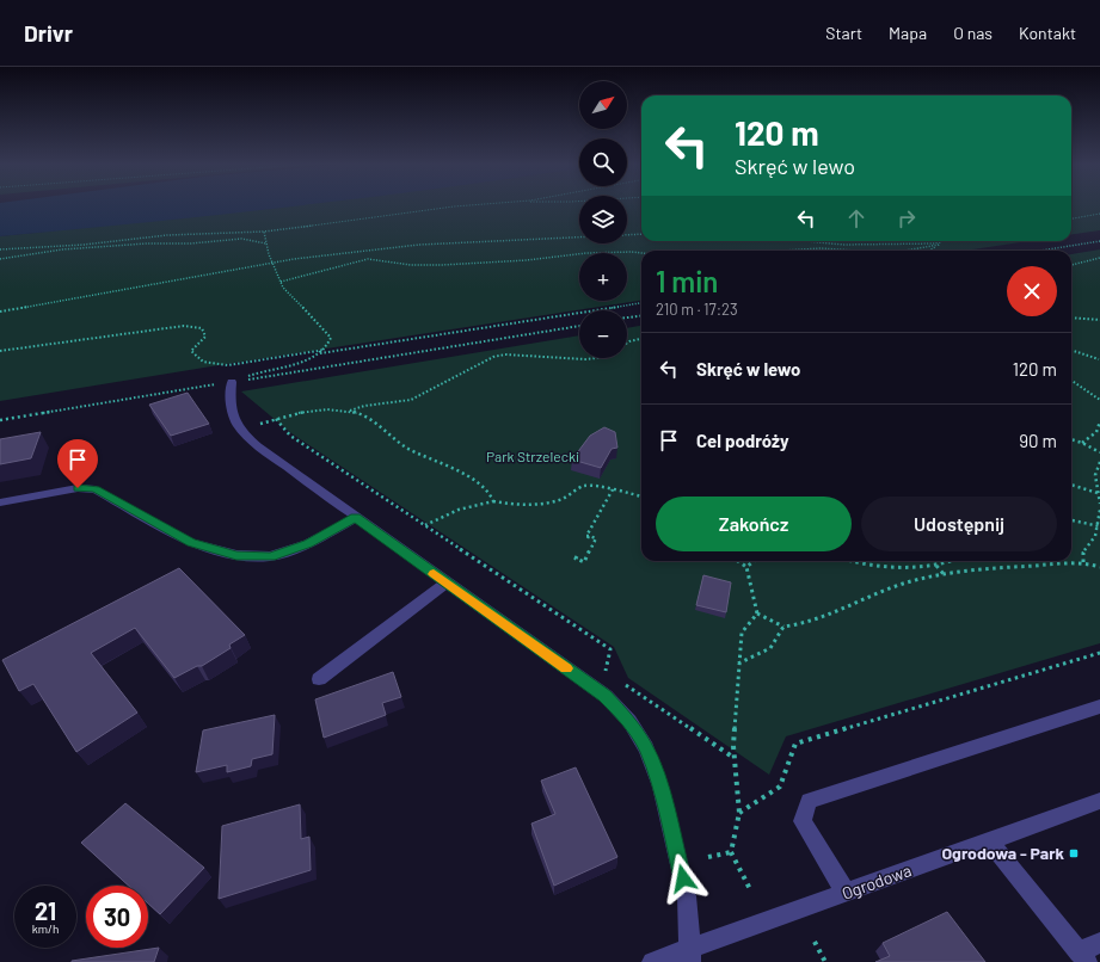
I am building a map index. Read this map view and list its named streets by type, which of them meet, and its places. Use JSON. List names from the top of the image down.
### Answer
{
  "streets": {
    "street": ["Ogrodowa"]
  },
  "parks": ["Park Strzelecki"],
  "places": {
    "transit": ["Ogrodowa - Park"]
  },
  "north": "top right",
  "page": {
    "header": "Drivr",
    "nav": [
      "Start",
      "Mapa",
      "O nas",
      "Kontakt"
    ],
    "map_buttons": ["+", "−"],
    "turn": ["120 m", "Skręć w lewo"],
    "heading": ["1 min", "210 m · 17:23"],
    "list": [
      {
        "name": "Skręć w lewo",
        "value": "120 m"
      },
      {
        "name": "Cel podróży",
        "value": "90 m"
      }
    ],
    "buttons": ["Zakończ", "Udostępnij"],
    "speed": "21 km/h",
    "limit": "30"
  }
}
